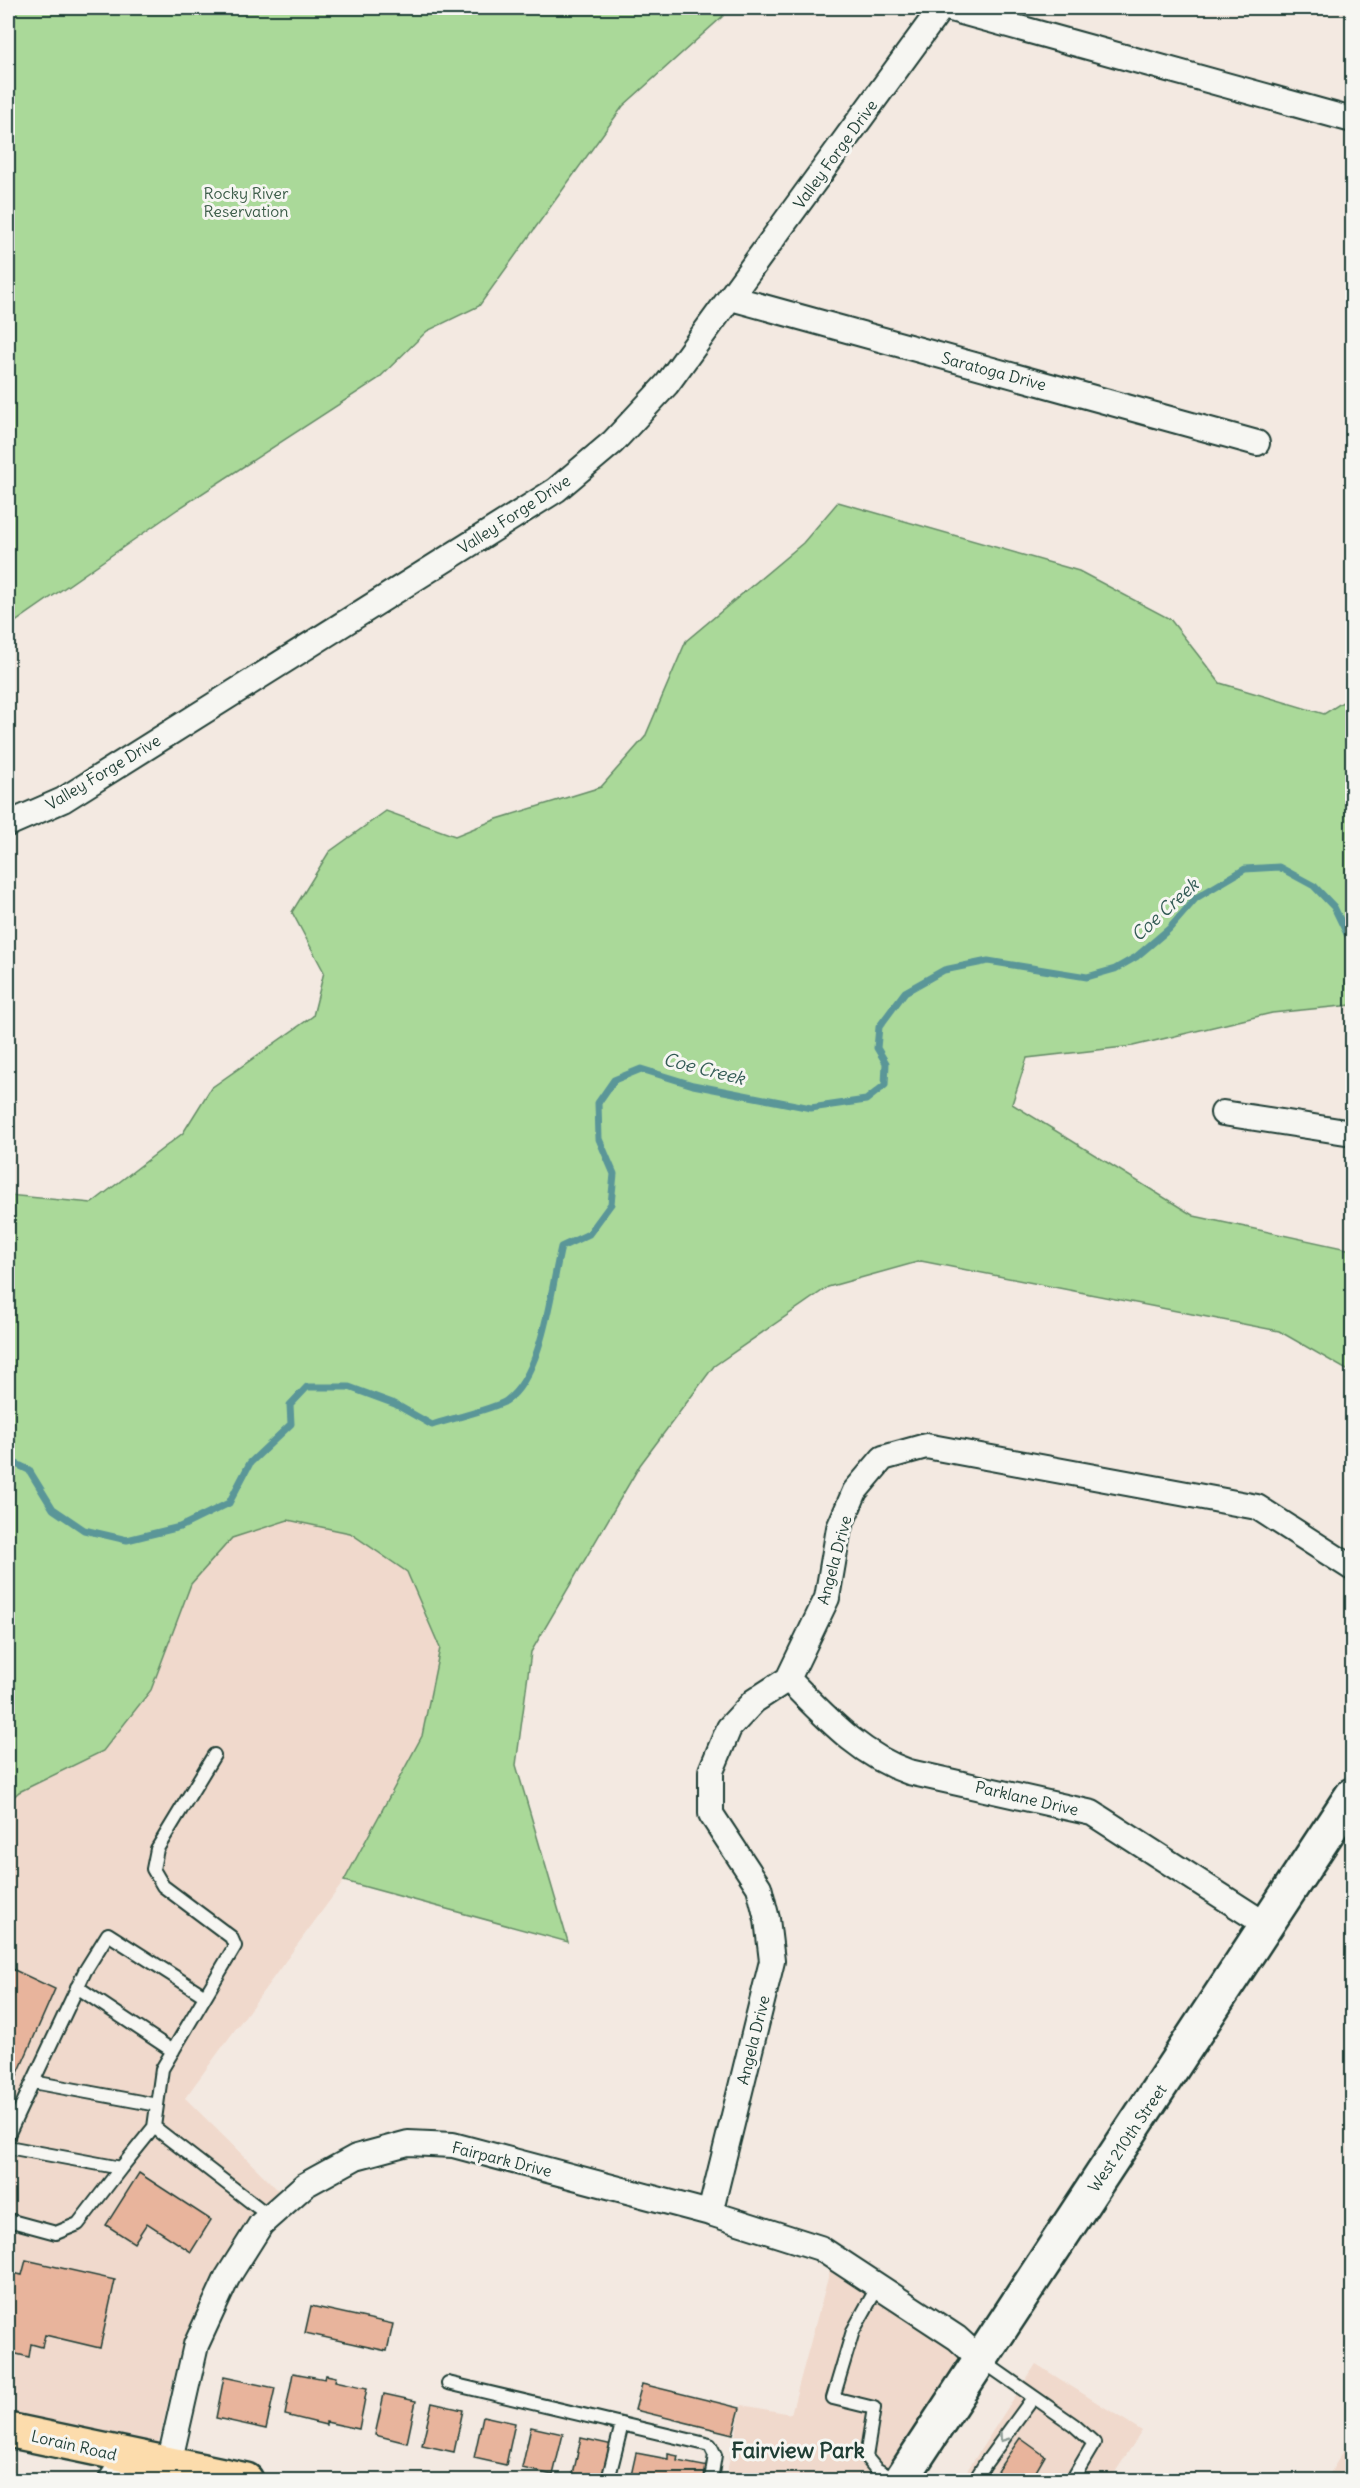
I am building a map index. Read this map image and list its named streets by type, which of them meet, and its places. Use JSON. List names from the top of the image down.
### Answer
{
  "streets": {
    "main road": ["Lorain Road"],
    "street": [
      "Valley Forge Drive",
      "Saratoga Drive",
      "Angela Drive",
      "Parklane Drive",
      "West 210th Street",
      "Fairpark Drive"
    ]
  },
  "crossings": [
    ["Valley Forge Drive", "Saratoga Drive"],
    ["Angela Drive", "Parklane Drive"],
    ["Angela Drive", "Fairpark Drive"],
    ["Parklane Drive", "West 210th Street"],
    ["West 210th Street", "Fairpark Drive"],
    ["Fairpark Drive", "Lorain Road"]
  ],
  "districts": ["Fairview Park"],
  "water": ["Coe Creek"],
  "parks": ["Rocky River Reservation"]
}
